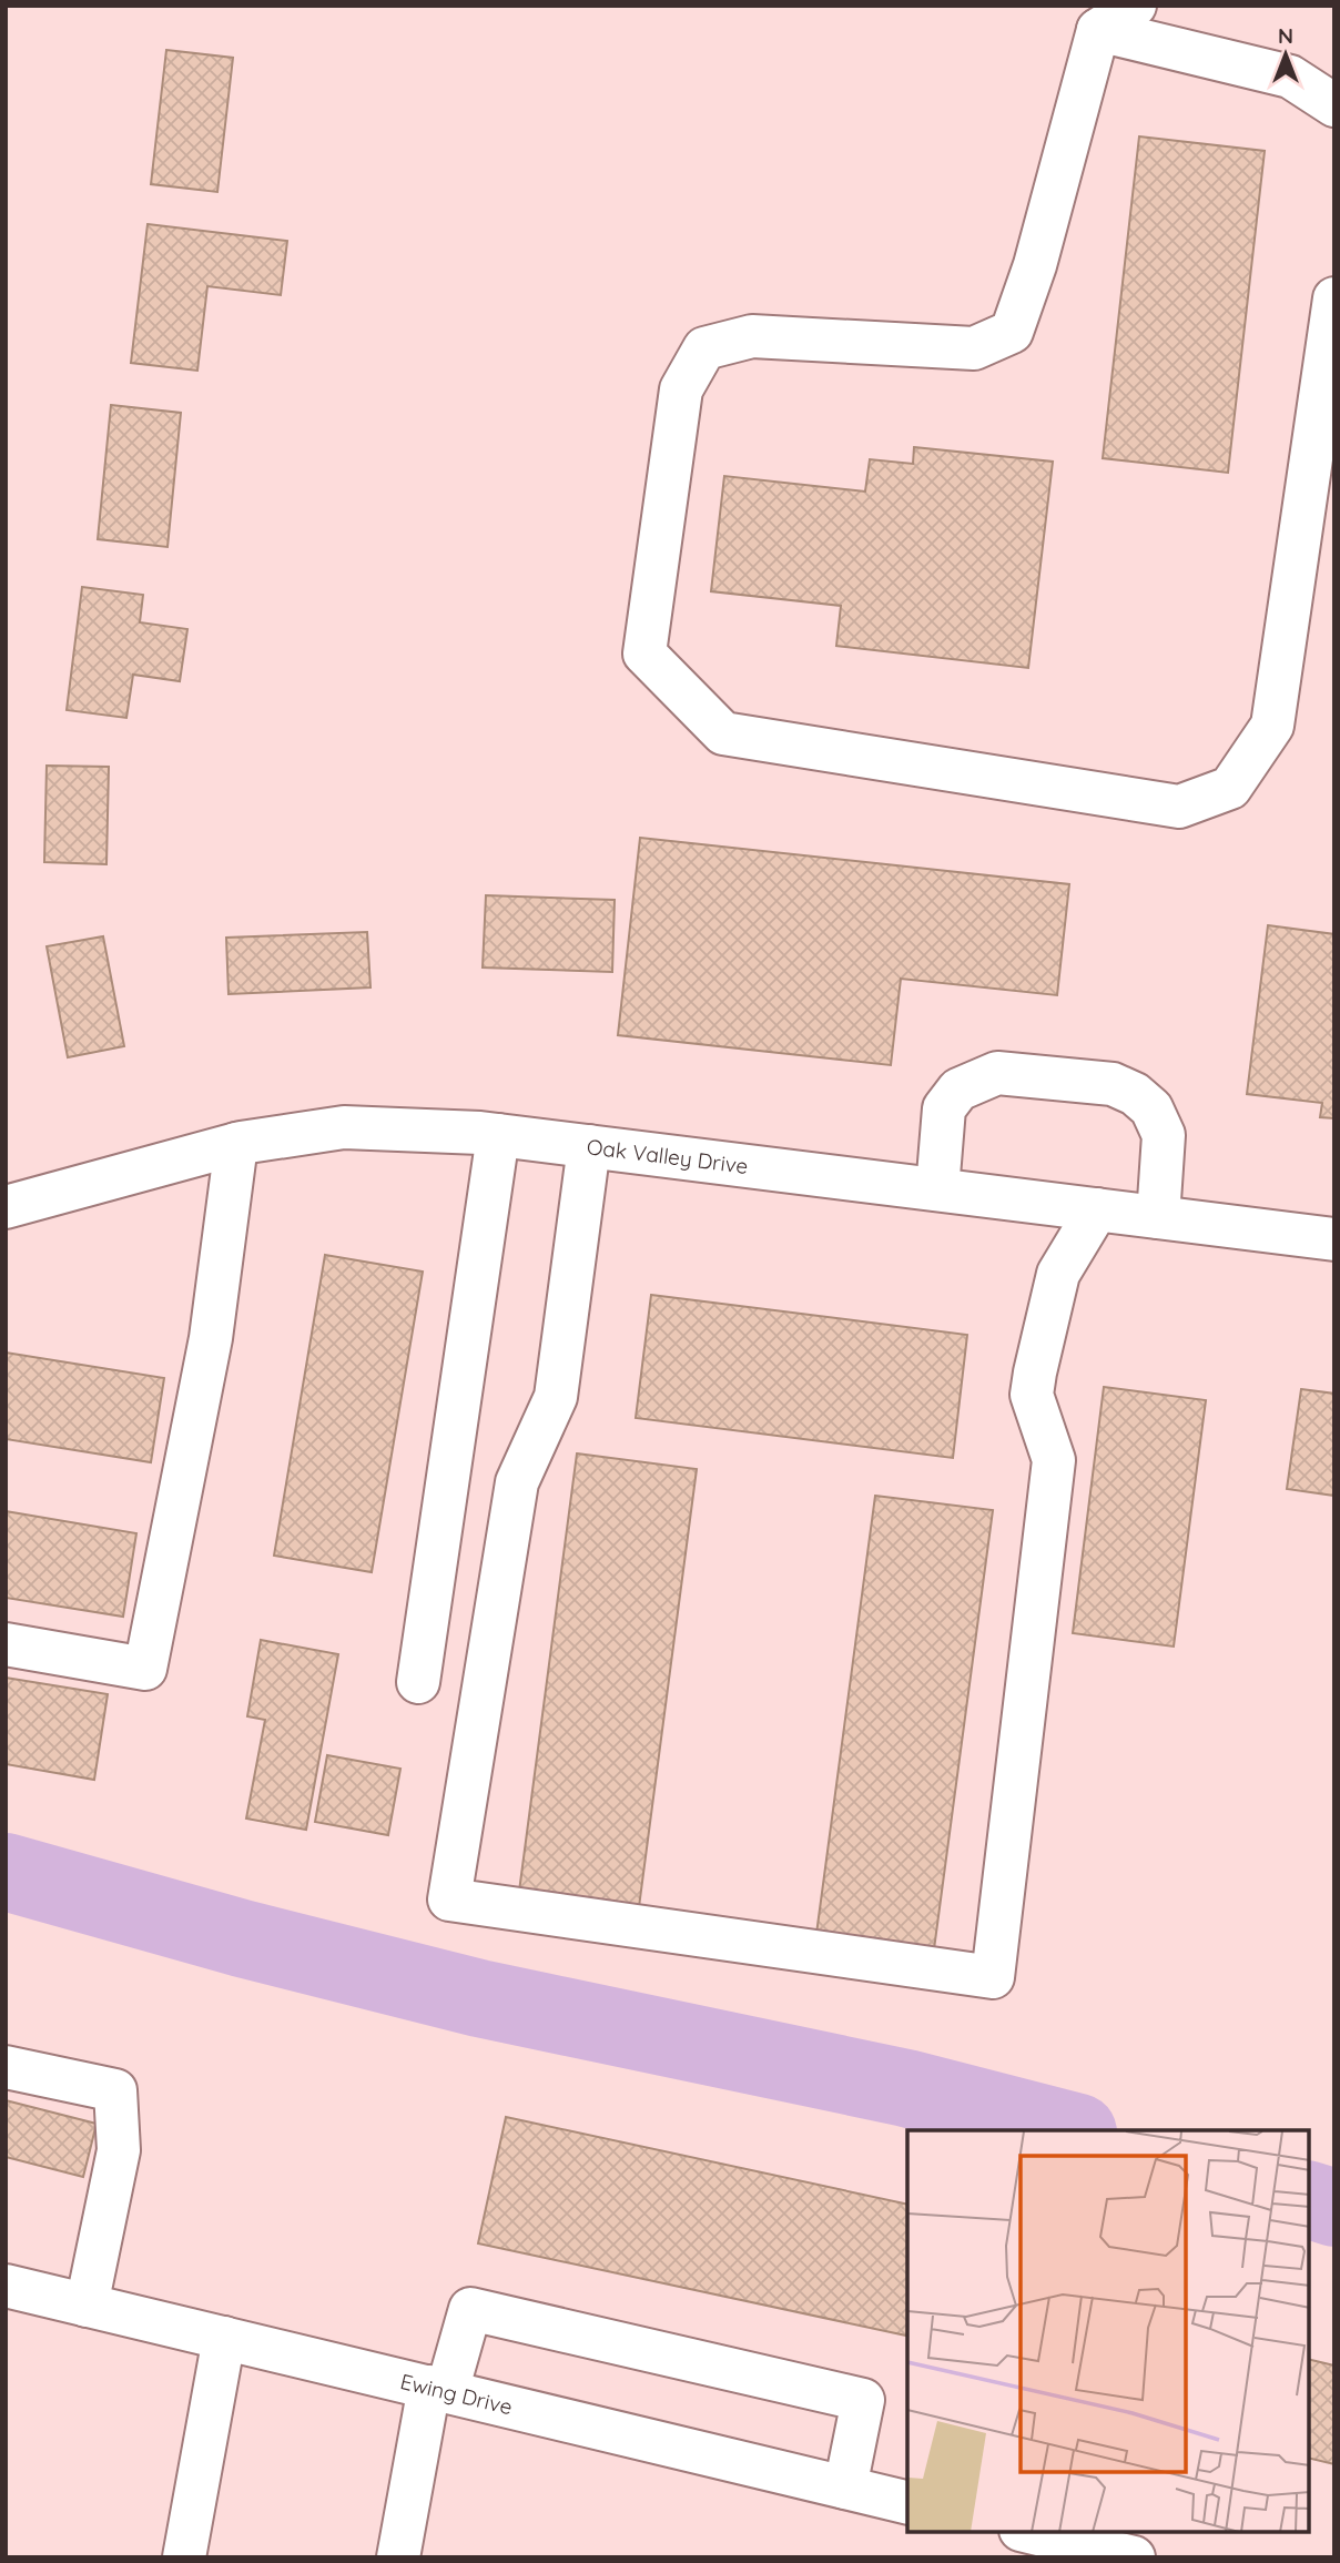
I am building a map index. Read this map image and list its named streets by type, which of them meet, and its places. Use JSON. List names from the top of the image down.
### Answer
{
  "streets": {
    "street": ["Oak Valley Drive", "Ewing Drive"]
  },
  "north": "top"
}
